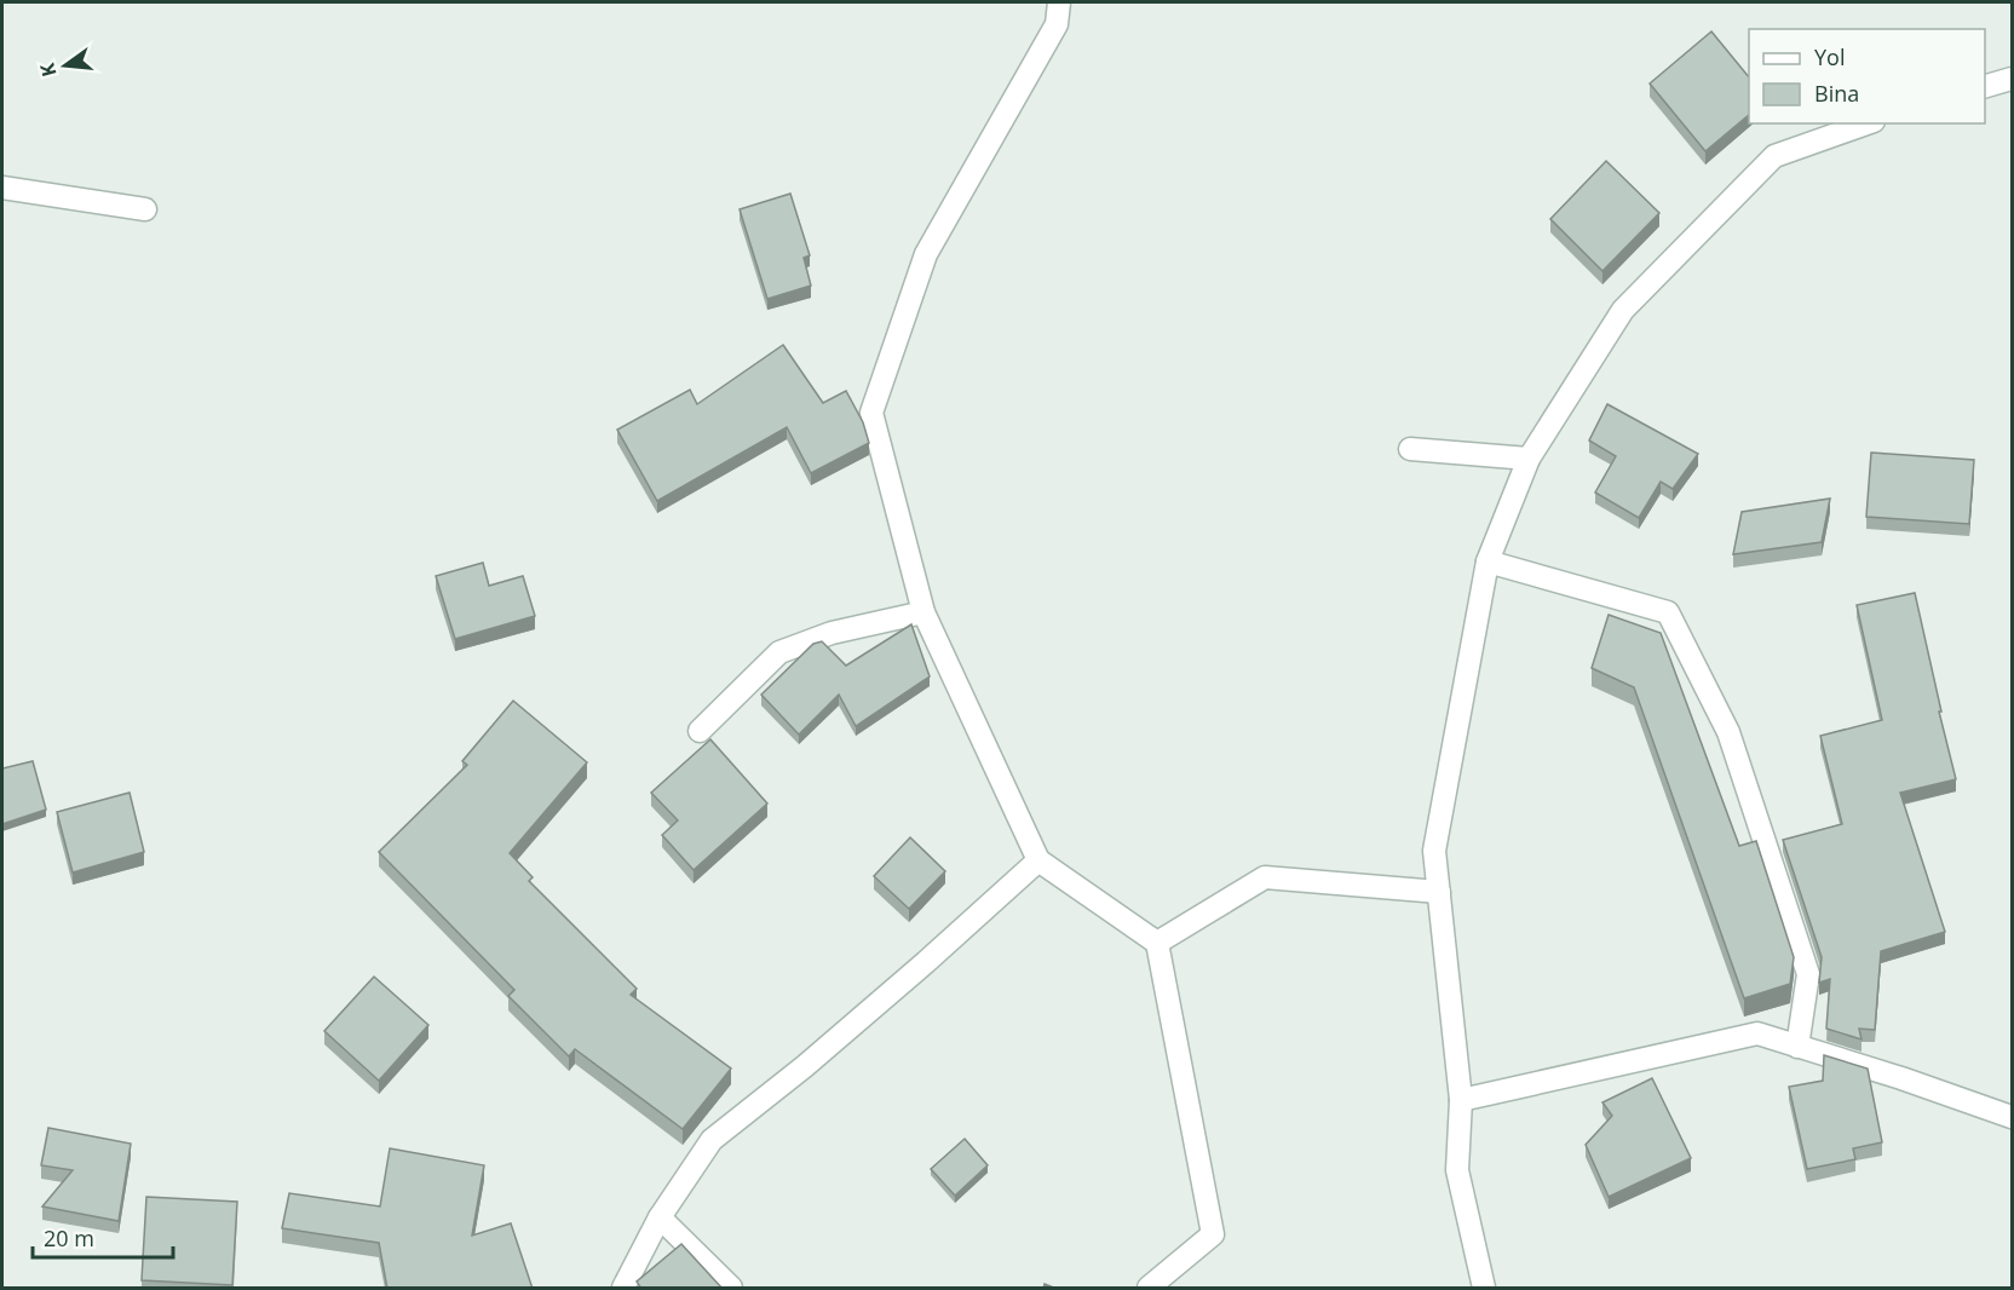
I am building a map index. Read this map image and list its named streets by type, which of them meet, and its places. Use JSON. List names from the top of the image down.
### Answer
{
  "legend": ["Yol", "Bina"],
  "scale_bar": "20 m",
  "north": "left"
}
